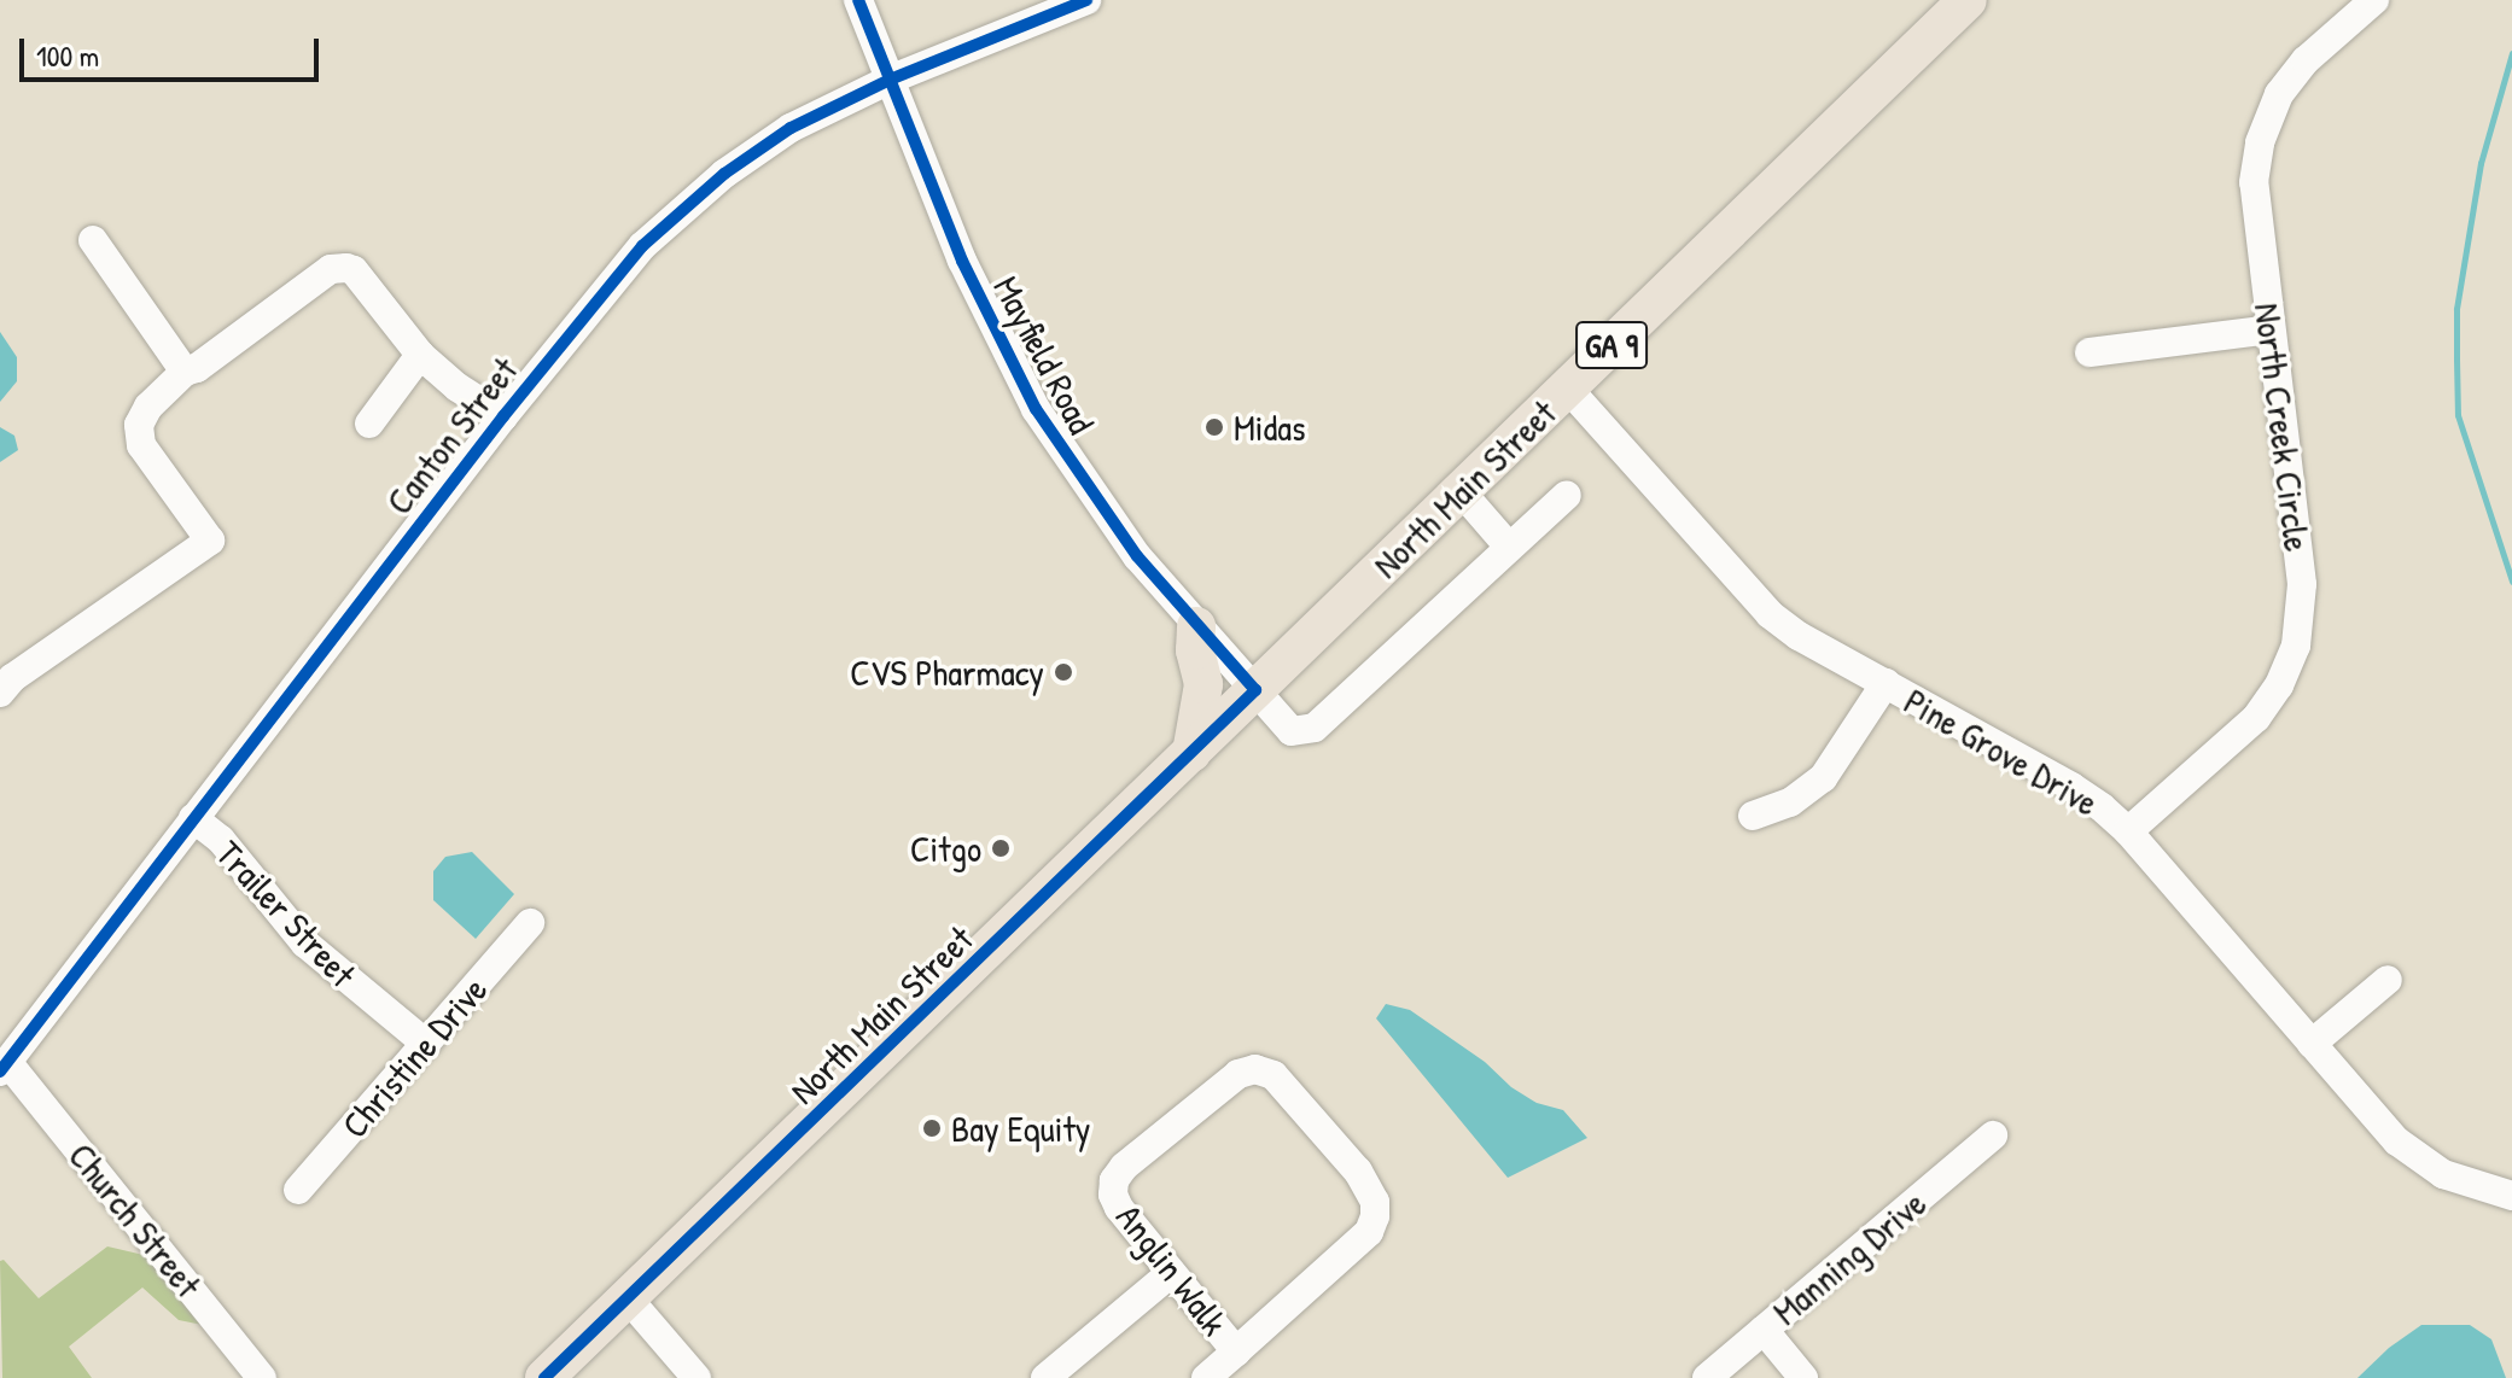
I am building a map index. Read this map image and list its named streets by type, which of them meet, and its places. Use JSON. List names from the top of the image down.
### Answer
{
  "streets": {
    "main road": ["GA 9", "North Main Street"],
    "street": [
      "Mayfield Road",
      "North Creek Circle",
      "Canton Street",
      "Pine Grove Drive",
      "Trailer Street",
      "Christine Drive",
      "Church Street",
      "Manning Drive",
      "Anglin Walk"
    ]
  },
  "crossings": [
    ["Mayfield Road", "Canton Street"],
    ["Mayfield Road", "North Main Street"],
    ["North Creek Circle", "Pine Grove Drive"],
    ["Canton Street", "Trailer Street"],
    ["Canton Street", "Church Street"],
    ["North Main Street", "Pine Grove Drive"],
    ["Trailer Street", "Christine Drive"]
  ],
  "places": [
    "Midas",
    "CVS Pharmacy",
    "Citgo",
    "Bay Equity"
  ],
  "scale_bar": "100 m"
}
